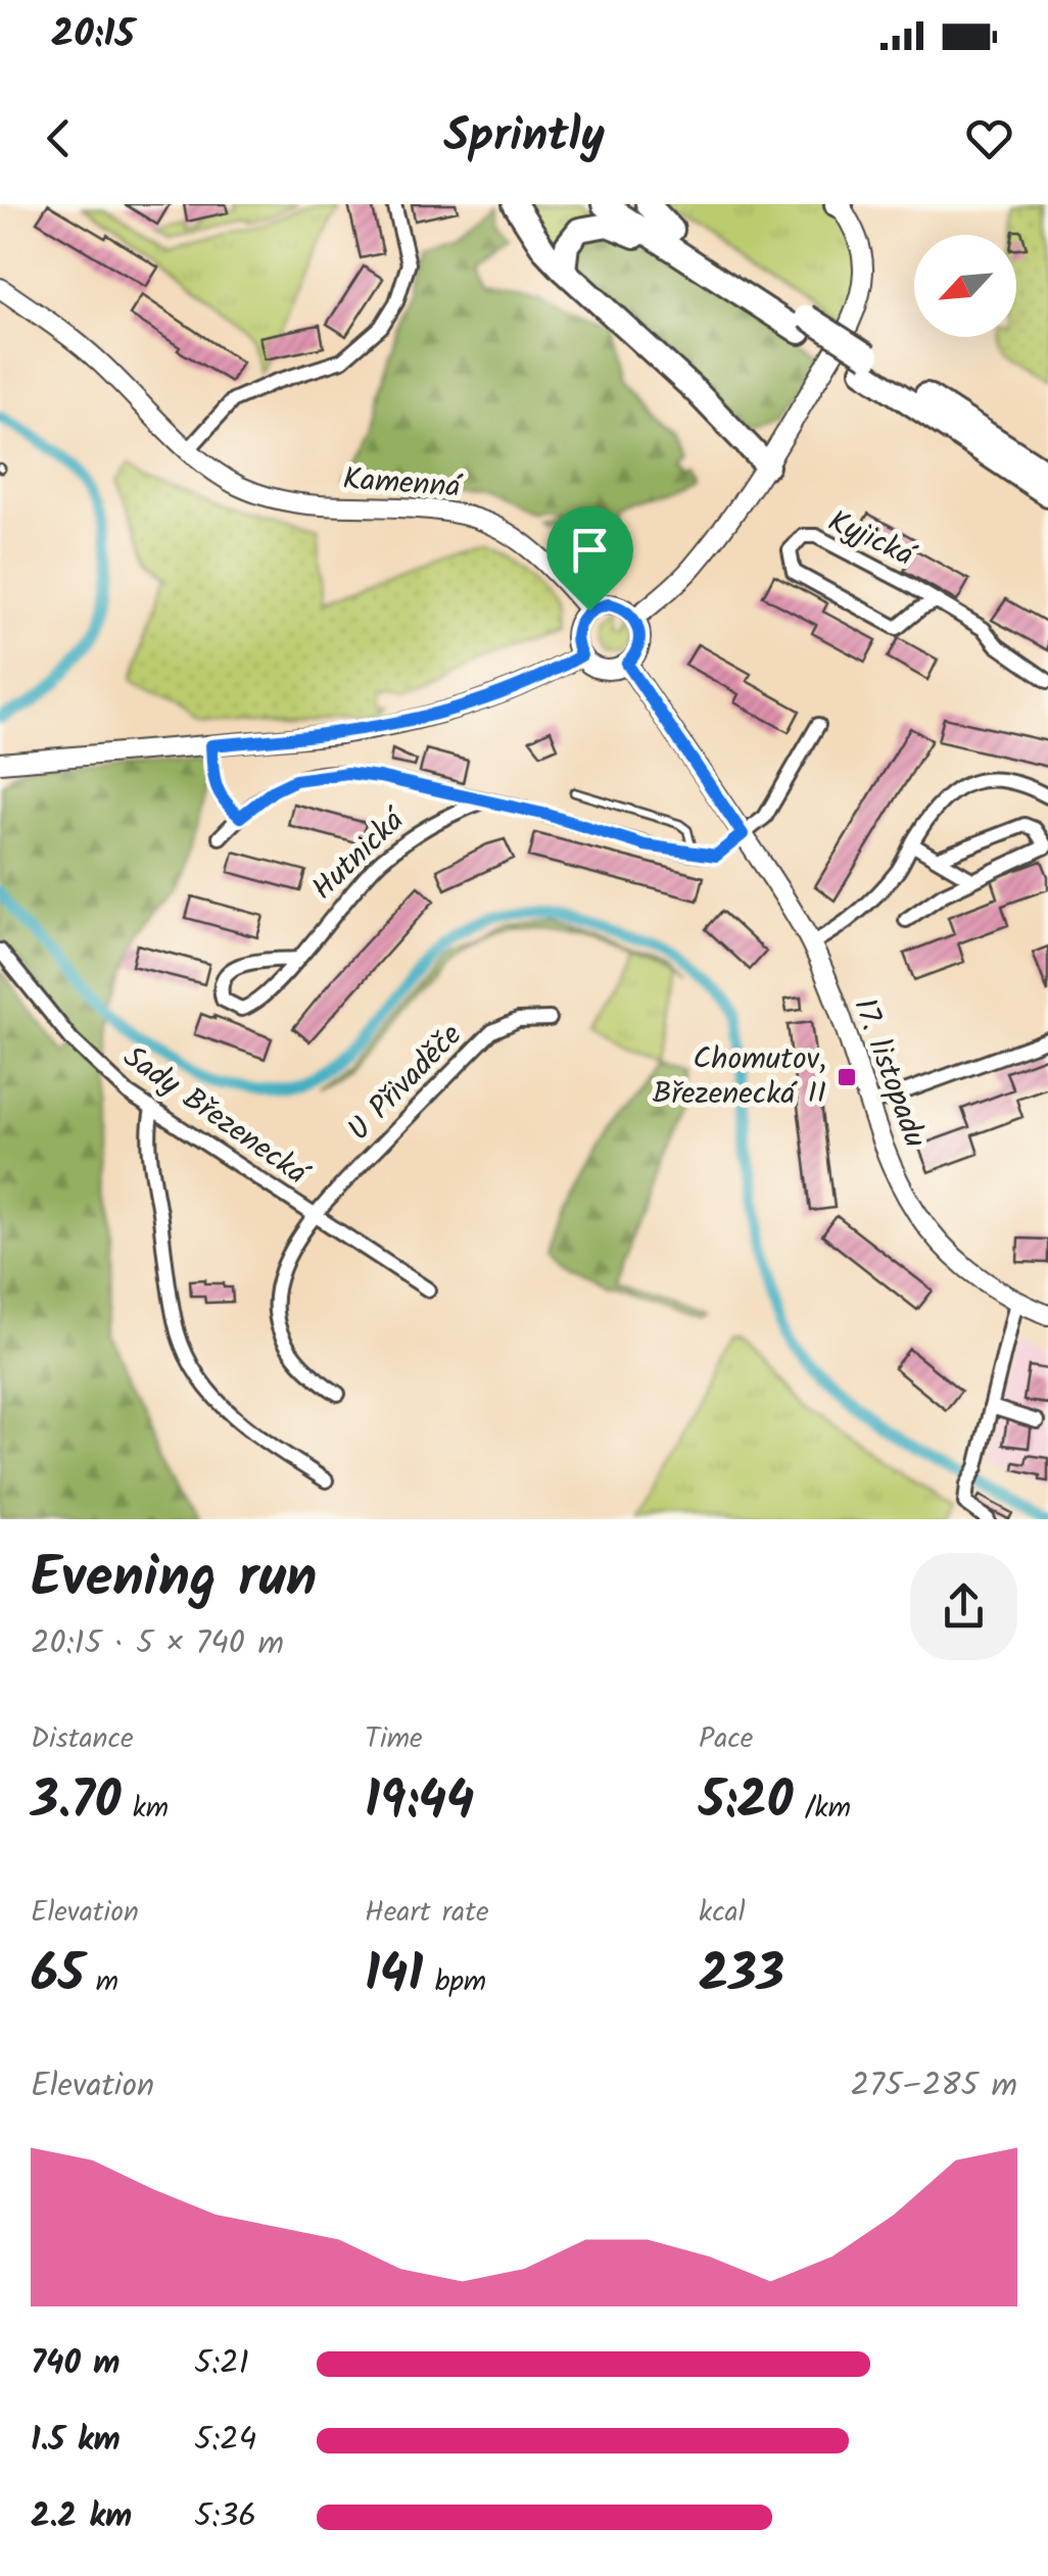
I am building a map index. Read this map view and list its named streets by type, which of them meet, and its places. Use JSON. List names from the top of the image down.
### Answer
{
  "streets": {
    "street": [
      "Kamenná",
      "Kyjická",
      "Hutnická",
      "17. listopadu",
      "U Přivaděče",
      "Sady Březenecká"
    ]
  },
  "crossings": [
    ["Kamenná", "17. listopadu"],
    ["U Přivaděče", "Sady Březenecká"]
  ],
  "places": {
    "transit": ["Chomutov, Březenecká II"]
  },
  "north": "bottom left",
  "page": {
    "status": "20:15",
    "header": "Sprintly",
    "heading": ["Evening run", "20:15 · 5 × 740 m"],
    "stats": [
      ["Distance", "3.70 km"],
      ["Time", "19:44"],
      ["Pace", "5:20 /km"],
      ["Elevation", "65 m"],
      ["Heart rate", "141 bpm"],
      ["kcal", "233"]
    ],
    "chart": ["Elevation", "275–285 m"],
    "list": [
      {
        "name": "740 m",
        "note": "5:21"
      },
      {
        "name": "1.5 km",
        "note": "5:24"
      },
      {
        "name": "2.2 km",
        "note": "5:36"
      }
    ]
  }
}
